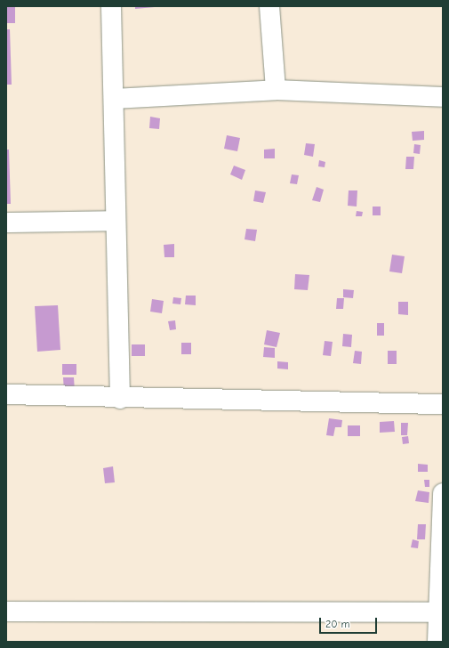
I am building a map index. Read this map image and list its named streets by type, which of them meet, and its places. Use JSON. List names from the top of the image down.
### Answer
{
  "scale_bar": "20 m"
}
